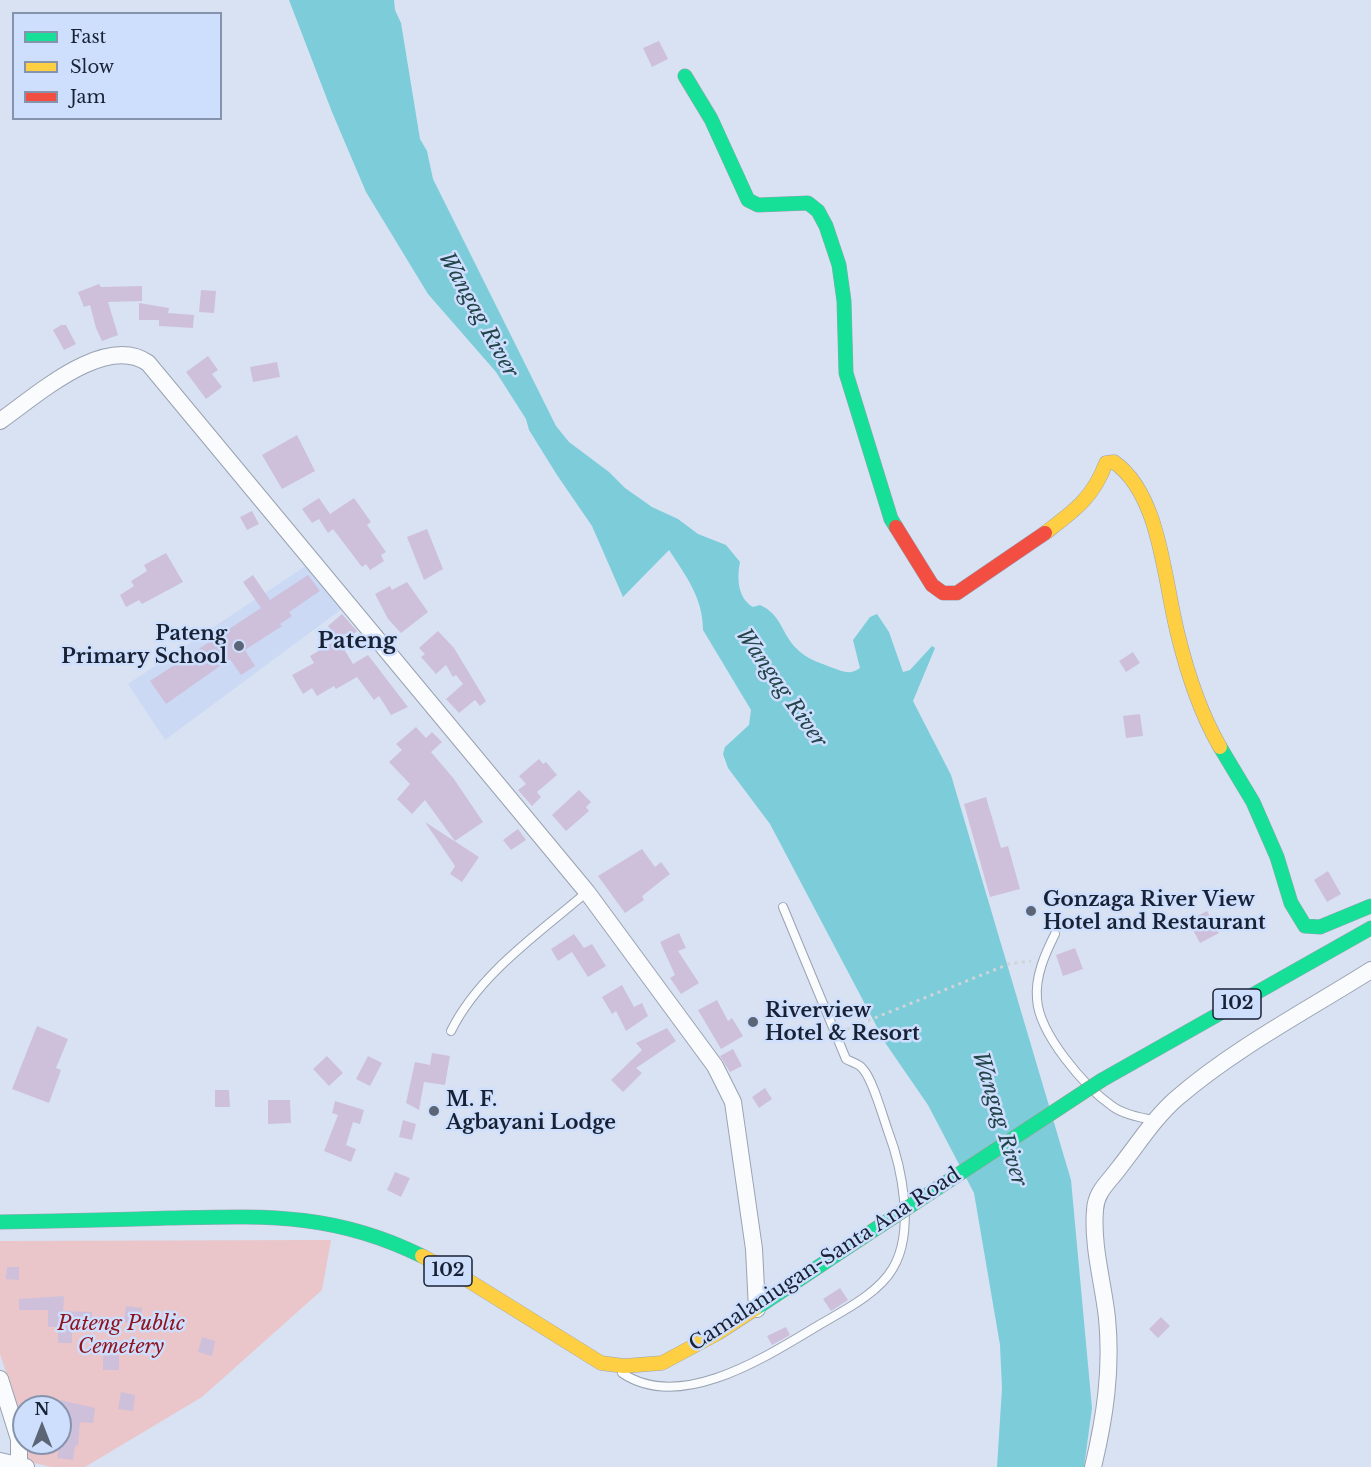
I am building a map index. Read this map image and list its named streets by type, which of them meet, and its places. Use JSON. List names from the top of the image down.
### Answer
{
  "streets": {
    "main road": ["102", "Camalaniugan-Santa Ana Road"]
  },
  "districts": ["Pateng"],
  "water": ["Wangag River"],
  "parks": ["Pateng Public Cemetery"],
  "places": [
    "Pateng Primary School",
    "Gonzaga River View Hotel and Restaurant",
    "Riverview Hotel & Resort",
    "M. F. Agbayani Lodge"
  ],
  "legend": ["Fast", "Slow", "Jam"],
  "north": "top"
}
